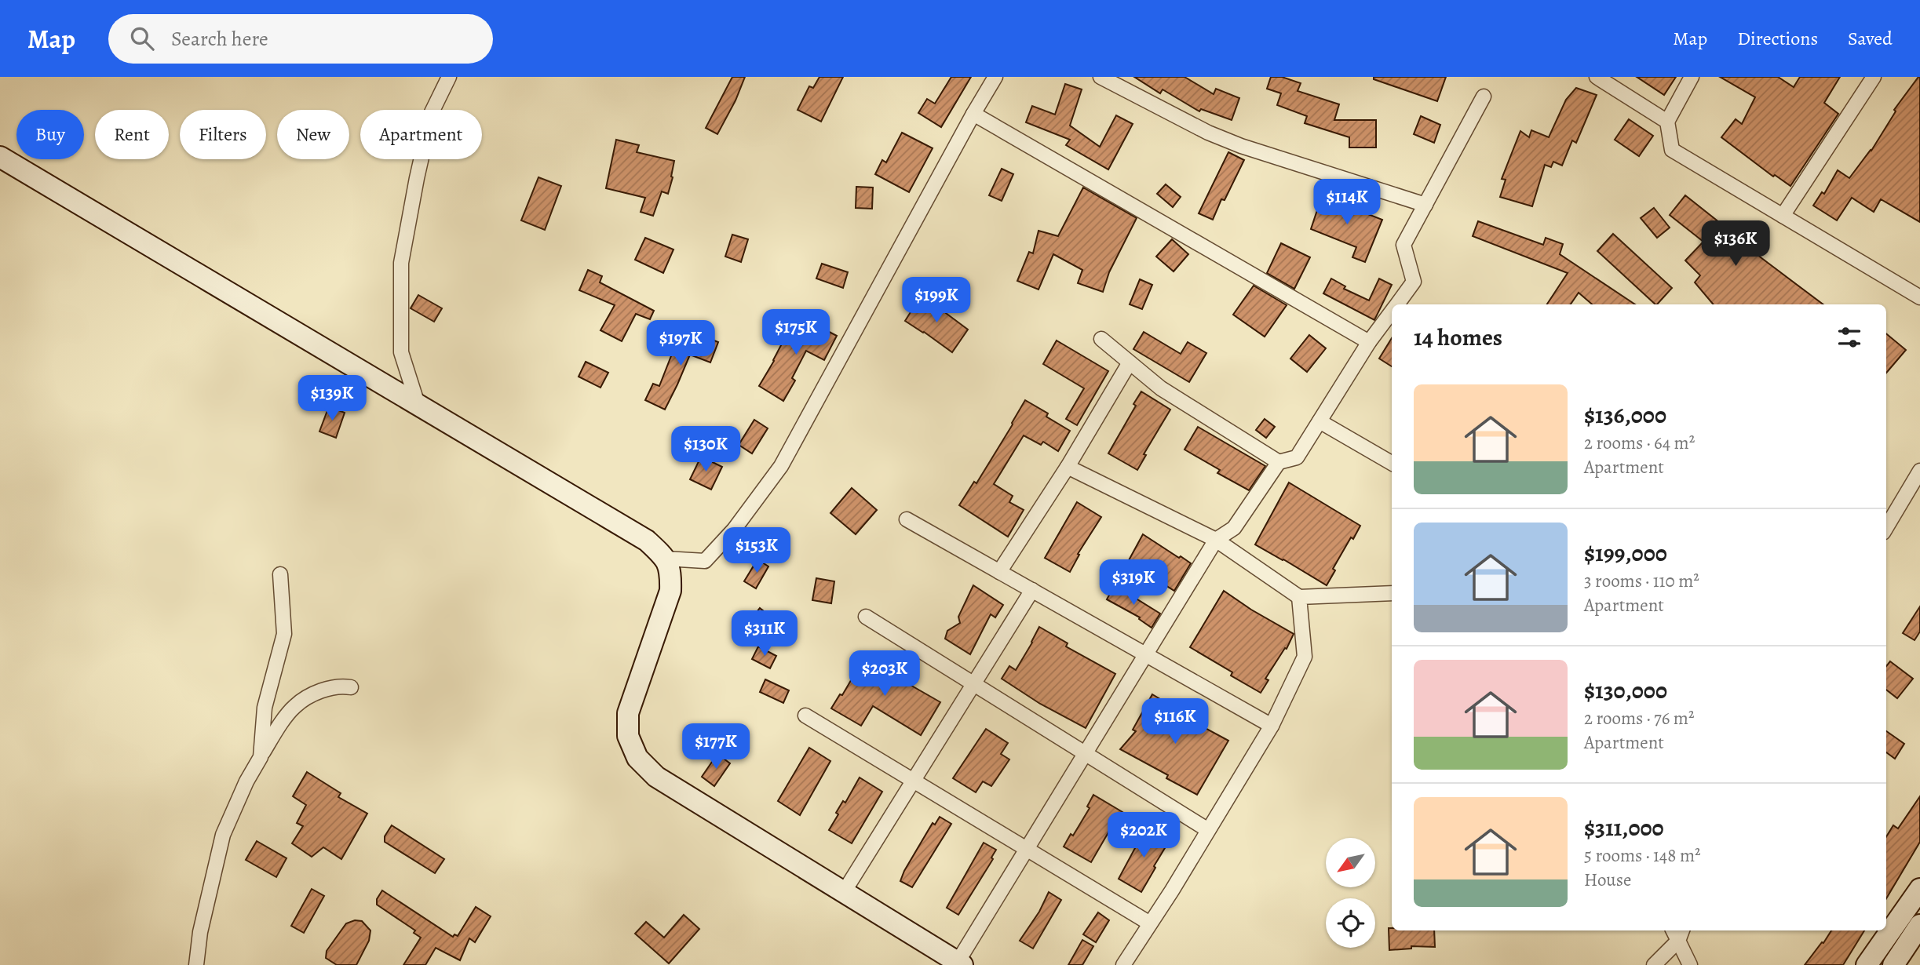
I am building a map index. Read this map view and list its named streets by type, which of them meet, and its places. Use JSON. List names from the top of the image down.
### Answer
{
  "north": "bottom left",
  "page": {
    "header": "Map",
    "search": "Search here",
    "nav": ["Map", "Directions", "Saved"],
    "chip": [
      "Buy",
      "Rent",
      "Filters",
      "New",
      "Apartment"
    ],
    "price": [
      "$114K",
      "$136K",
      "$199K",
      "$175K",
      "$197K",
      "$139K",
      "$130K",
      "$153K",
      "$319K",
      "$311K",
      "$203K",
      "$116K",
      "$177K",
      "$202K"
    ],
    "heading": "14 homes",
    "list": [
      {
        "name": "$136,000",
        "note": "2 rooms · 64 m² · Apartment"
      },
      {
        "name": "$199,000",
        "note": "3 rooms · 110 m² · Apartment"
      },
      {
        "name": "$130,000",
        "note": "2 rooms · 76 m² · Apartment"
      },
      {
        "name": "$311,000",
        "note": "5 rooms · 148 m² · House"
      }
    ]
  }
}
